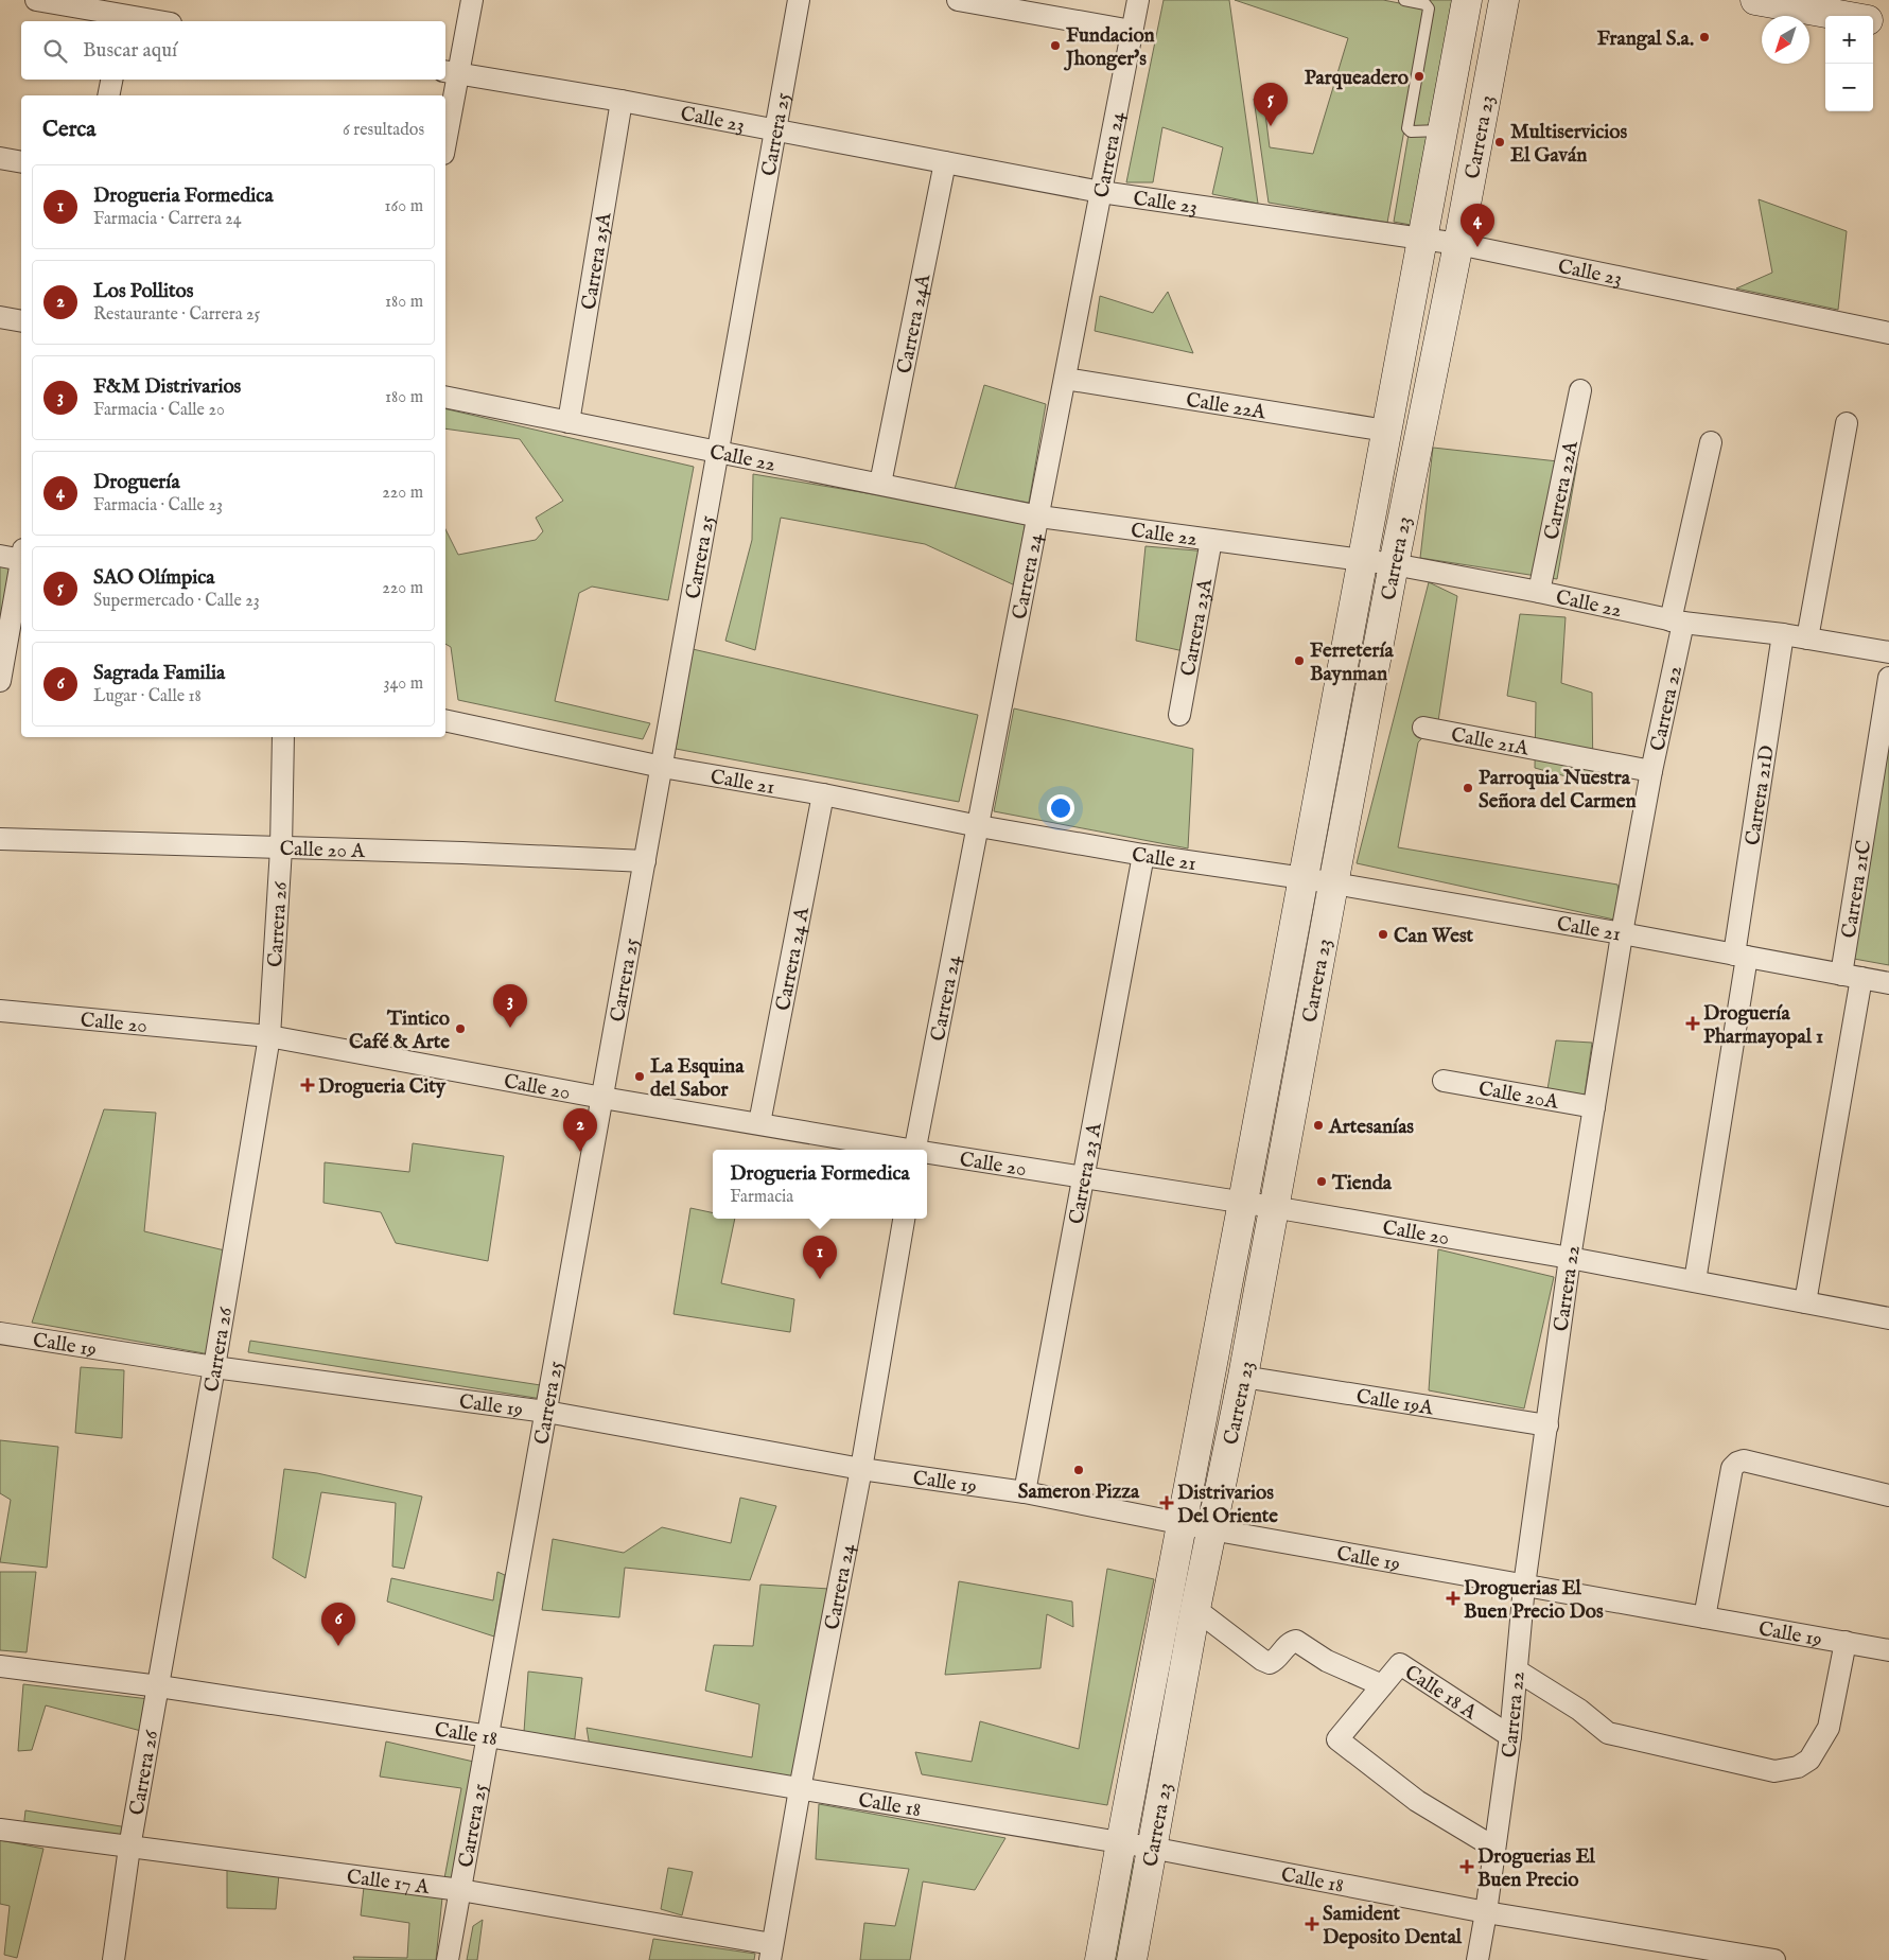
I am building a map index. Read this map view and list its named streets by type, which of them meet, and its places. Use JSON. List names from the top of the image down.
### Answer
{
  "streets": {
    "street": [
      "Calle 23",
      "Carrera 25",
      "Carrera 23",
      "Carrera 24",
      "Carrera 25A",
      "Carrera 24A",
      "Calle 22A",
      "Calle 22",
      "Carrera 22A",
      "Carrera 23A",
      "Carrera 22",
      "Calle 21A",
      "Calle 21",
      "Carrera 21D",
      "Calle 20 A",
      "Carrera 21C",
      "Carrera 26",
      "Carrera 24 A",
      "Calle 20",
      "Calle 20A",
      "Carrera 23 A",
      "Calle 19",
      "Calle 19A",
      "Calle 18 A",
      "Calle 18",
      "Calle 17 A"
    ]
  },
  "crossings": [
    ["Calle 23", "Carrera 25"],
    ["Calle 23", "Carrera 23"],
    ["Calle 23", "Carrera 24"],
    ["Calle 23", "Carrera 25A"],
    ["Calle 23", "Carrera 24A"],
    ["Carrera 25", "Calle 22"],
    ["Carrera 25", "Calle 21"],
    ["Carrera 25", "Calle 20 A"],
    ["Carrera 25", "Calle 20"],
    ["Carrera 25", "Calle 19"],
    ["Carrera 25", "Calle 18"],
    ["Carrera 25", "Calle 17 A"],
    ["Carrera 23", "Calle 22A"],
    ["Carrera 23", "Calle 22"],
    ["Carrera 23", "Calle 21"],
    ["Carrera 23", "Calle 20"],
    ["Carrera 23", "Calle 19"],
    ["Carrera 23", "Calle 19A"],
    ["Carrera 23", "Calle 18"],
    ["Carrera 24", "Calle 22A"],
    ["Carrera 24", "Calle 22"],
    ["Carrera 24", "Calle 21"],
    ["Carrera 24", "Calle 19"],
    ["Carrera 24", "Calle 18"],
    ["Carrera 24", "Calle 17 A"],
    ["Carrera 25A", "Calle 22"],
    ["Carrera 24A", "Calle 22"],
    ["Calle 22", "Carrera 22A"],
    ["Calle 22", "Carrera 23A"],
    ["Calle 22", "Carrera 22"],
    ["Calle 22", "Carrera 21D"],
    ["Carrera 22", "Calle 21A"],
    ["Carrera 22", "Calle 21"],
    ["Carrera 22", "Calle 20"],
    ["Carrera 22", "Calle 20A"],
    ["Carrera 22", "Calle 19"],
    ["Carrera 22", "Calle 19A"],
    ["Carrera 22", "Calle 18 A"],
    ["Carrera 22", "Calle 18"],
    ["Calle 21", "Carrera 21D"],
    ["Calle 21", "Carrera 21C"],
    ["Calle 21", "Carrera 24 A"],
    ["Calle 21", "Carrera 23 A"],
    ["Carrera 21D", "Calle 20"],
    ["Calle 20 A", "Carrera 26"],
    ["Carrera 21C", "Calle 20"],
    ["Carrera 26", "Calle 20"],
    ["Carrera 26", "Calle 19"],
    ["Carrera 26", "Calle 18"],
    ["Carrera 26", "Calle 17 A"],
    ["Carrera 24 A", "Calle 20"],
    ["Calle 20", "Carrera 23 A"],
    ["Carrera 23 A", "Calle 19"]
  ],
  "places": {
    "other": [
      "Frangal S.a.",
      "Fundacion Jhonger's",
      "Parqueadero",
      "Multiservicios El Gaván",
      "Ferretería Baynman",
      "Parroquia Nuestra Señora del Carmen",
      "Can West",
      "Tintico Café & Arte",
      "La Esquina del Sabor",
      "Artesanías",
      "Tienda",
      "Sameron Pizza"
    ],
    "health": [
      "Droguería Pharmayopal 1",
      "Drogueria City",
      "Distrivarios Del Oriente",
      "Droguerias El Buen Precio Dos",
      "Droguerias El Buen Precio",
      "Samident Deposito Dental"
    ]
  },
  "north": "bottom left",
  "page": {
    "map_buttons": ["+", "−"],
    "search": "Buscar aquí",
    "pins": [
      "5",
      "4",
      "3",
      "2",
      "1",
      "6"
    ],
    "heading": ["Cerca", "6 resultados"],
    "list": [
      {
        "mark": "1",
        "name": "Drogueria Formedica",
        "note": "Farmacia · Carrera 24",
        "value": "160 m"
      },
      {
        "mark": "2",
        "name": "Los Pollitos",
        "note": "Restaurante · Carrera 25",
        "value": "180 m"
      },
      {
        "mark": "3",
        "name": "F&M Distrivarios",
        "note": "Farmacia · Calle 20",
        "value": "180 m"
      },
      {
        "mark": "4",
        "name": "Droguería",
        "note": "Farmacia · Calle 23",
        "value": "220 m"
      },
      {
        "mark": "5",
        "name": "SAO Olímpica",
        "note": "Supermercado · Calle 23",
        "value": "220 m"
      },
      {
        "mark": "6",
        "name": "Sagrada Familia",
        "note": "Lugar · Calle 18",
        "value": "340 m"
      }
    ],
    "popup": ["Drogueria Formedica", "Farmacia"]
  }
}
